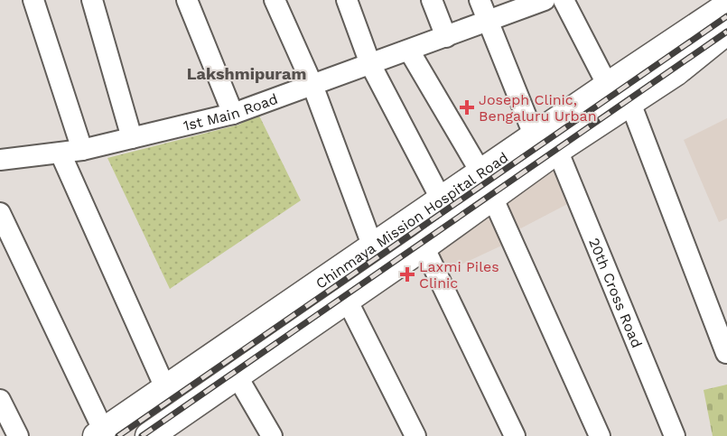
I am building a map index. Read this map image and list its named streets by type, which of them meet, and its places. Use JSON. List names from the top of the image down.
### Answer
{
  "streets": {
    "main road": ["Chinmaya Mission Hospital Road"],
    "street": ["1st Main Road", "20th Cross Road"]
  },
  "crossings": [
    ["1st Main Road", "20th Cross Road"],
    ["Chinmaya Mission Hospital Road", "20th Cross Road"]
  ],
  "districts": ["Lakshmipuram"],
  "places": {
    "health": ["Joseph Clinic, Bengaluru Urban", "Laxmi Piles Clinic"]
  }
}
